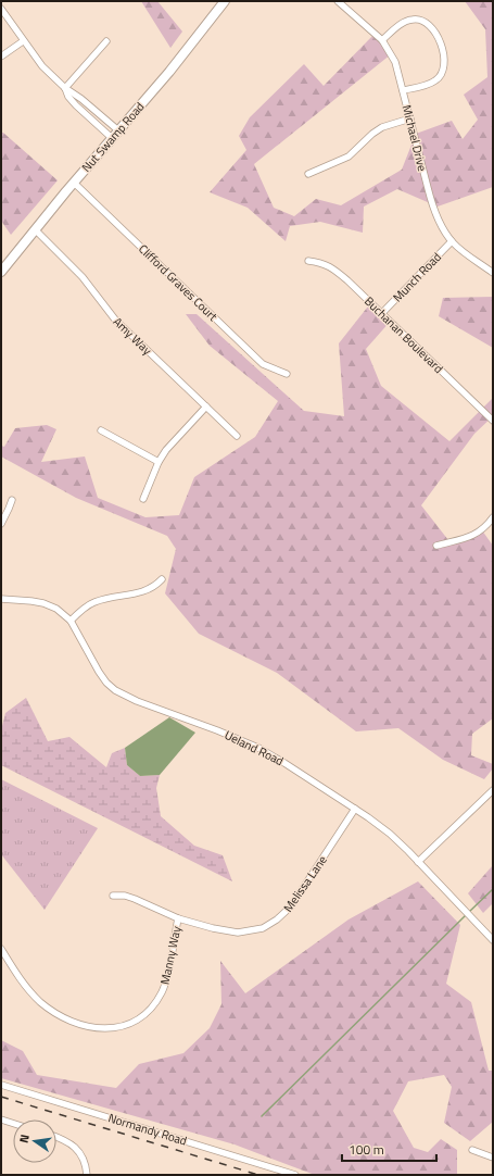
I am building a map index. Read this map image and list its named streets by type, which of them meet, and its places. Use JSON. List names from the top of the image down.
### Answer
{
  "streets": {
    "main road": ["Nut Swamp Road"],
    "street": [
      "Michael Drive",
      "Munch Road",
      "Clifford Graves Court",
      "Buchanan Boulevard",
      "Amy Way",
      "Ueland Road",
      "Melissa Lane",
      "Manny Way",
      "Normandy Road"
    ]
  },
  "crossings": [
    ["Nut Swamp Road", "Clifford Graves Court"],
    ["Nut Swamp Road", "Amy Way"],
    ["Michael Drive", "Munch Road"],
    ["Munch Road", "Buchanan Boulevard"],
    ["Ueland Road", "Melissa Lane"],
    ["Melissa Lane", "Manny Way"]
  ],
  "scale_bar": "100 m",
  "north": "left"
}
